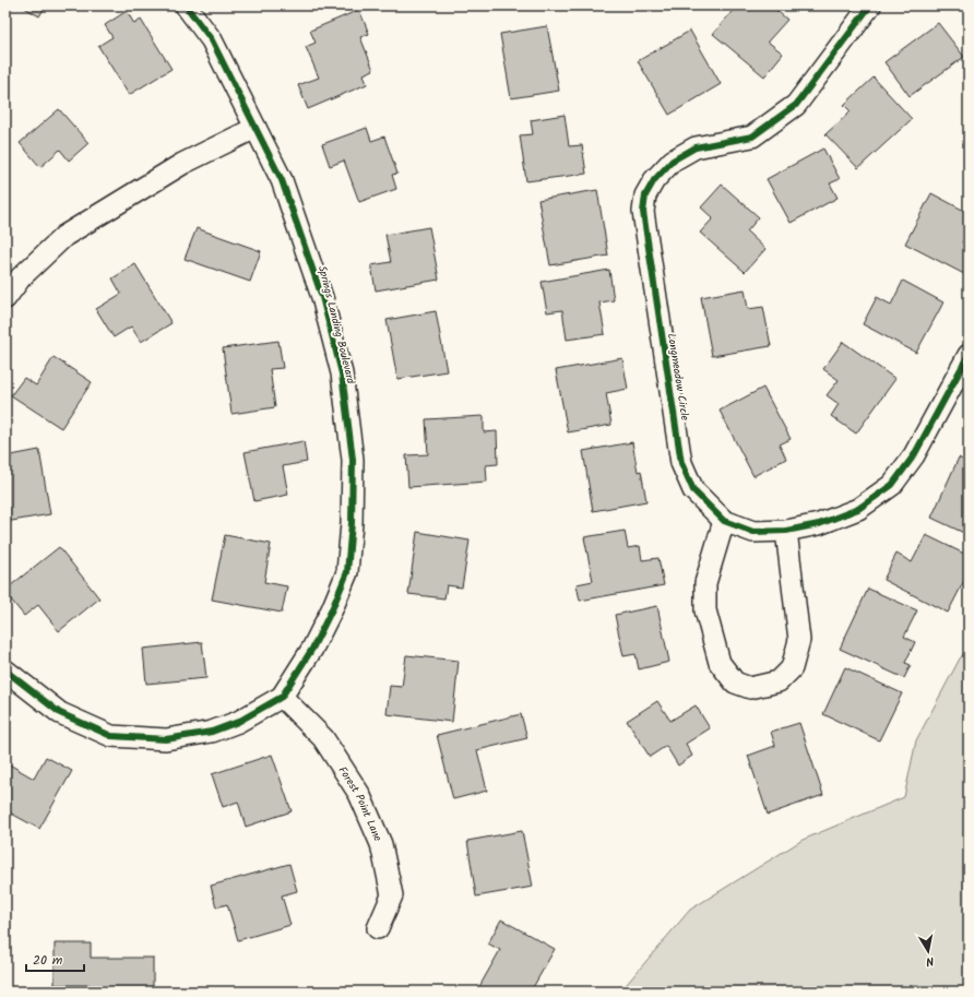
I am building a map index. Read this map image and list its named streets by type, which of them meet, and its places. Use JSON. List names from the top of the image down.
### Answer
{
  "streets": {
    "street": ["Springs Landing Boulevard", "Longmeadow Circle", "Forest Point Lane"]
  },
  "crossings": [
    ["Springs Landing Boulevard", "Forest Point Lane"]
  ],
  "scale_bar": "20 m",
  "north": "bottom"
}
